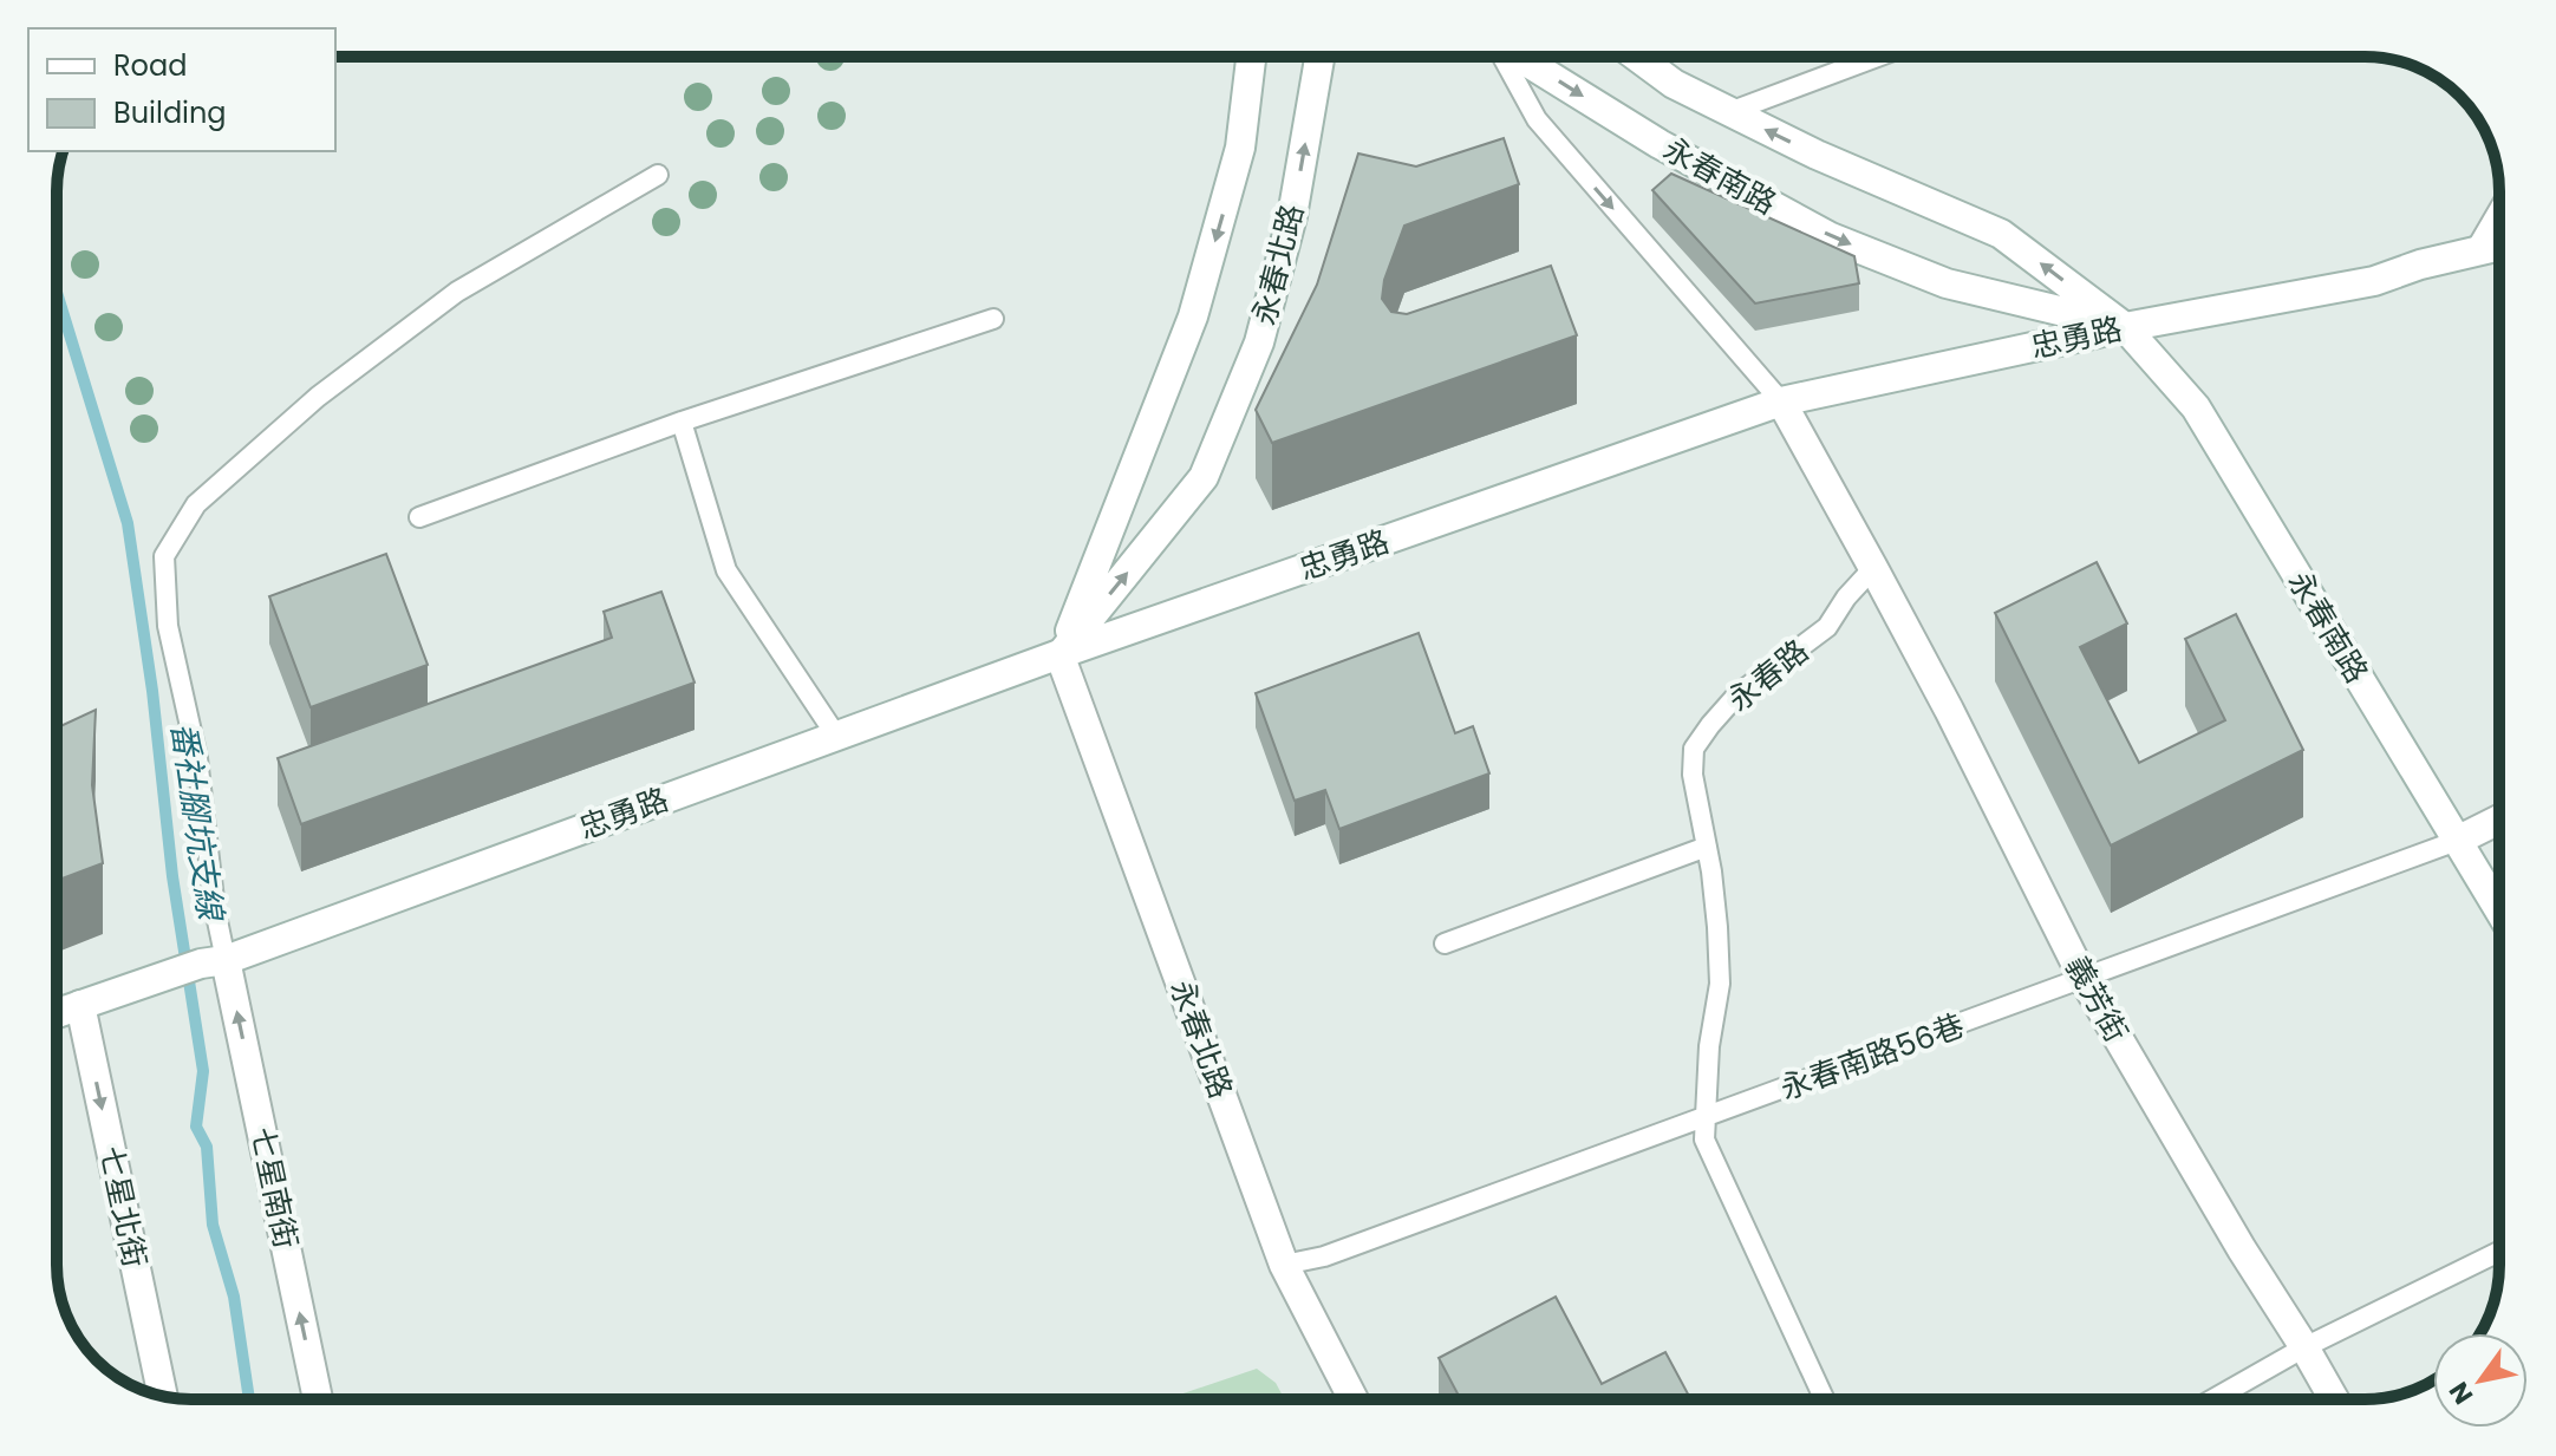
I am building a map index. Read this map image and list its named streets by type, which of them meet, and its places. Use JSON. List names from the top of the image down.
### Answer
{
  "streets": {
    "street": [
      "永春南路",
      "永春北路",
      "忠勇路",
      "義芳街",
      "七星南街",
      "七星北街"
    ],
    "lane": ["永春路", "永春南路56巷"]
  },
  "crossings": [
    ["永春南路", "忠勇路"],
    ["永春南路", "永春南路56巷"],
    ["永春北路", "忠勇路"],
    ["永春北路", "永春南路56巷"],
    ["忠勇路", "七星南街"],
    ["忠勇路", "七星北街"],
    ["永春路", "義芳街"],
    ["永春路", "永春南路56巷"],
    ["義芳街", "永春南路56巷"]
  ],
  "one_way": ["七星南街", "七星北街"],
  "water": ["番社腳坑支線"],
  "legend": ["Road", "Building"],
  "north": "bottom left"
}
